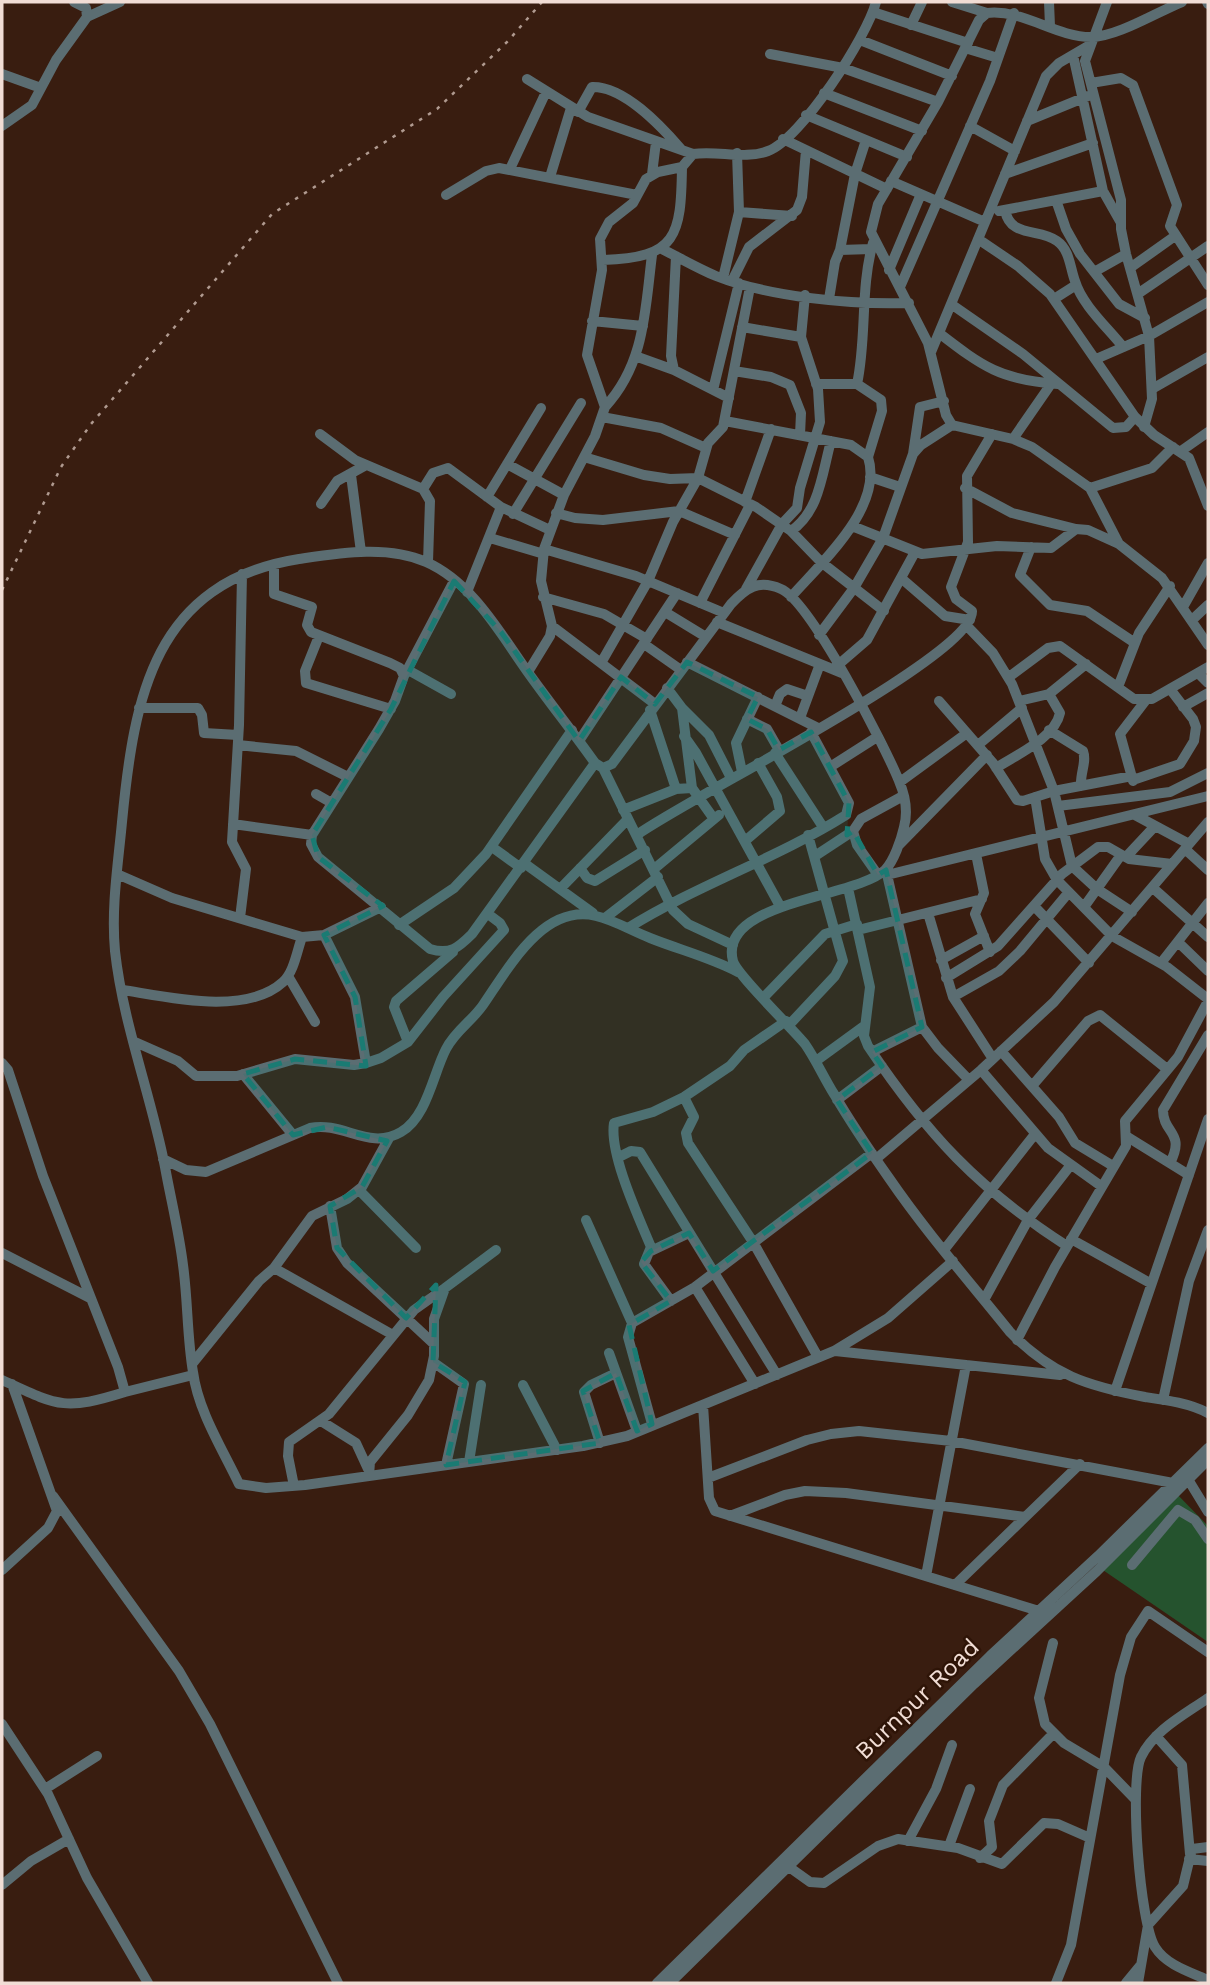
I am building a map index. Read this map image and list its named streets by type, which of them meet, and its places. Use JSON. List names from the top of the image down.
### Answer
{
  "streets": {
    "street": ["Burnpur Road"]
  }
}
